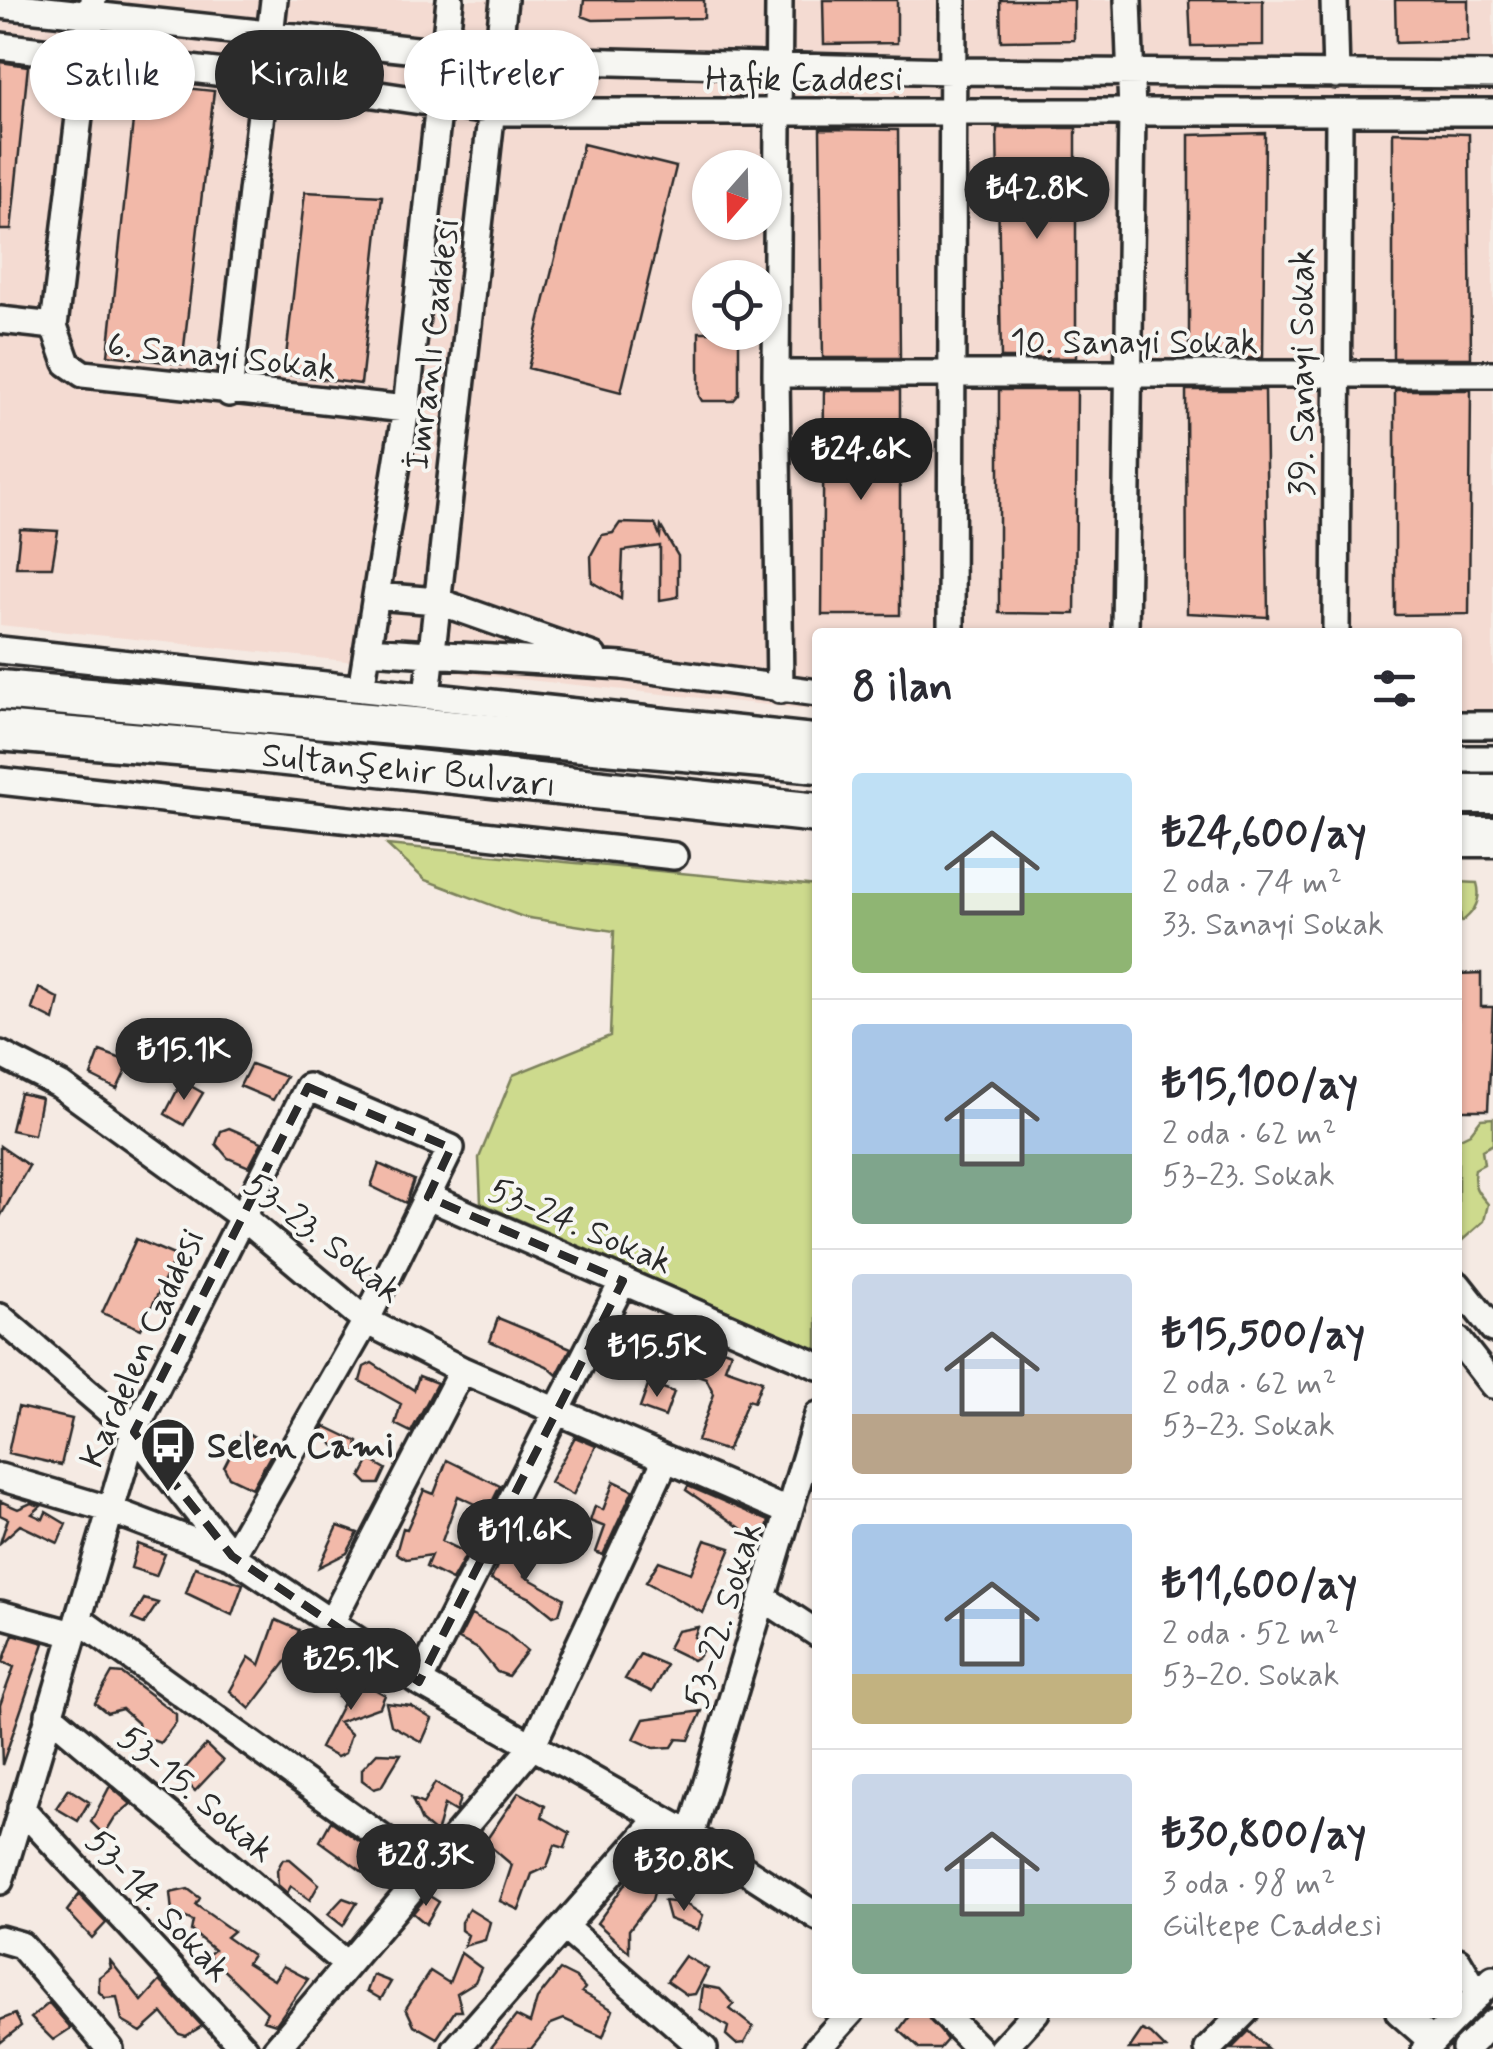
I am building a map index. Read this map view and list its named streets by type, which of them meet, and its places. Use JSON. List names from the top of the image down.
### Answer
{
  "streets": {
    "highway": ["Sultanşehir Bulvarı"],
    "street": [
      "Hafik Caddesi",
      "10. Sanayi Sokak",
      "İmranlı Caddesi",
      "6. Sanayi Sokak",
      "39. Sanayi Sokak",
      "53-24. Sokak",
      "53-23. Sokak",
      "Kardelen Caddesi",
      "53-22. Sokak",
      "53-15. Sokak",
      "53-14. Sokak"
    ]
  },
  "crossings": [
    ["Hafik Caddesi", "39. Sanayi Sokak"],
    ["10. Sanayi Sokak", "39. Sanayi Sokak"],
    ["İmranlı Caddesi", "6. Sanayi Sokak"],
    ["53-24. Sokak", "Kardelen Caddesi"],
    ["53-23. Sokak", "Kardelen Caddesi"],
    ["53-23. Sokak", "53-22. Sokak"],
    ["Kardelen Caddesi", "53-15. Sokak"],
    ["Kardelen Caddesi", "53-14. Sokak"]
  ],
  "places": {
    "bus stop": ["Selen Cami"]
  },
  "north": "bottom",
  "page": {
    "chip": ["Satılık", "Kiralık", "Filtreler"],
    "price": [
      "₺42.8K",
      "₺24.6K",
      "₺15.1K",
      "₺15.5K",
      "₺11.6K",
      "₺25.1K",
      "₺28.3K",
      "₺30.8K"
    ],
    "heading": "8 ilan",
    "list": [
      {
        "name": "₺24,600/ay",
        "note": "2 oda · 74 m² · 33. Sanayi Sokak"
      },
      {
        "name": "₺15,100/ay",
        "note": "2 oda · 62 m² · 53-23. Sokak"
      },
      {
        "name": "₺15,500/ay",
        "note": "2 oda · 62 m² · 53-23. Sokak"
      },
      {
        "name": "₺11,600/ay",
        "note": "2 oda · 52 m² · 53-20. Sokak"
      },
      {
        "name": "₺30,800/ay",
        "note": "3 oda · 98 m² · Gültepe Caddesi"
      }
    ]
  }
}
